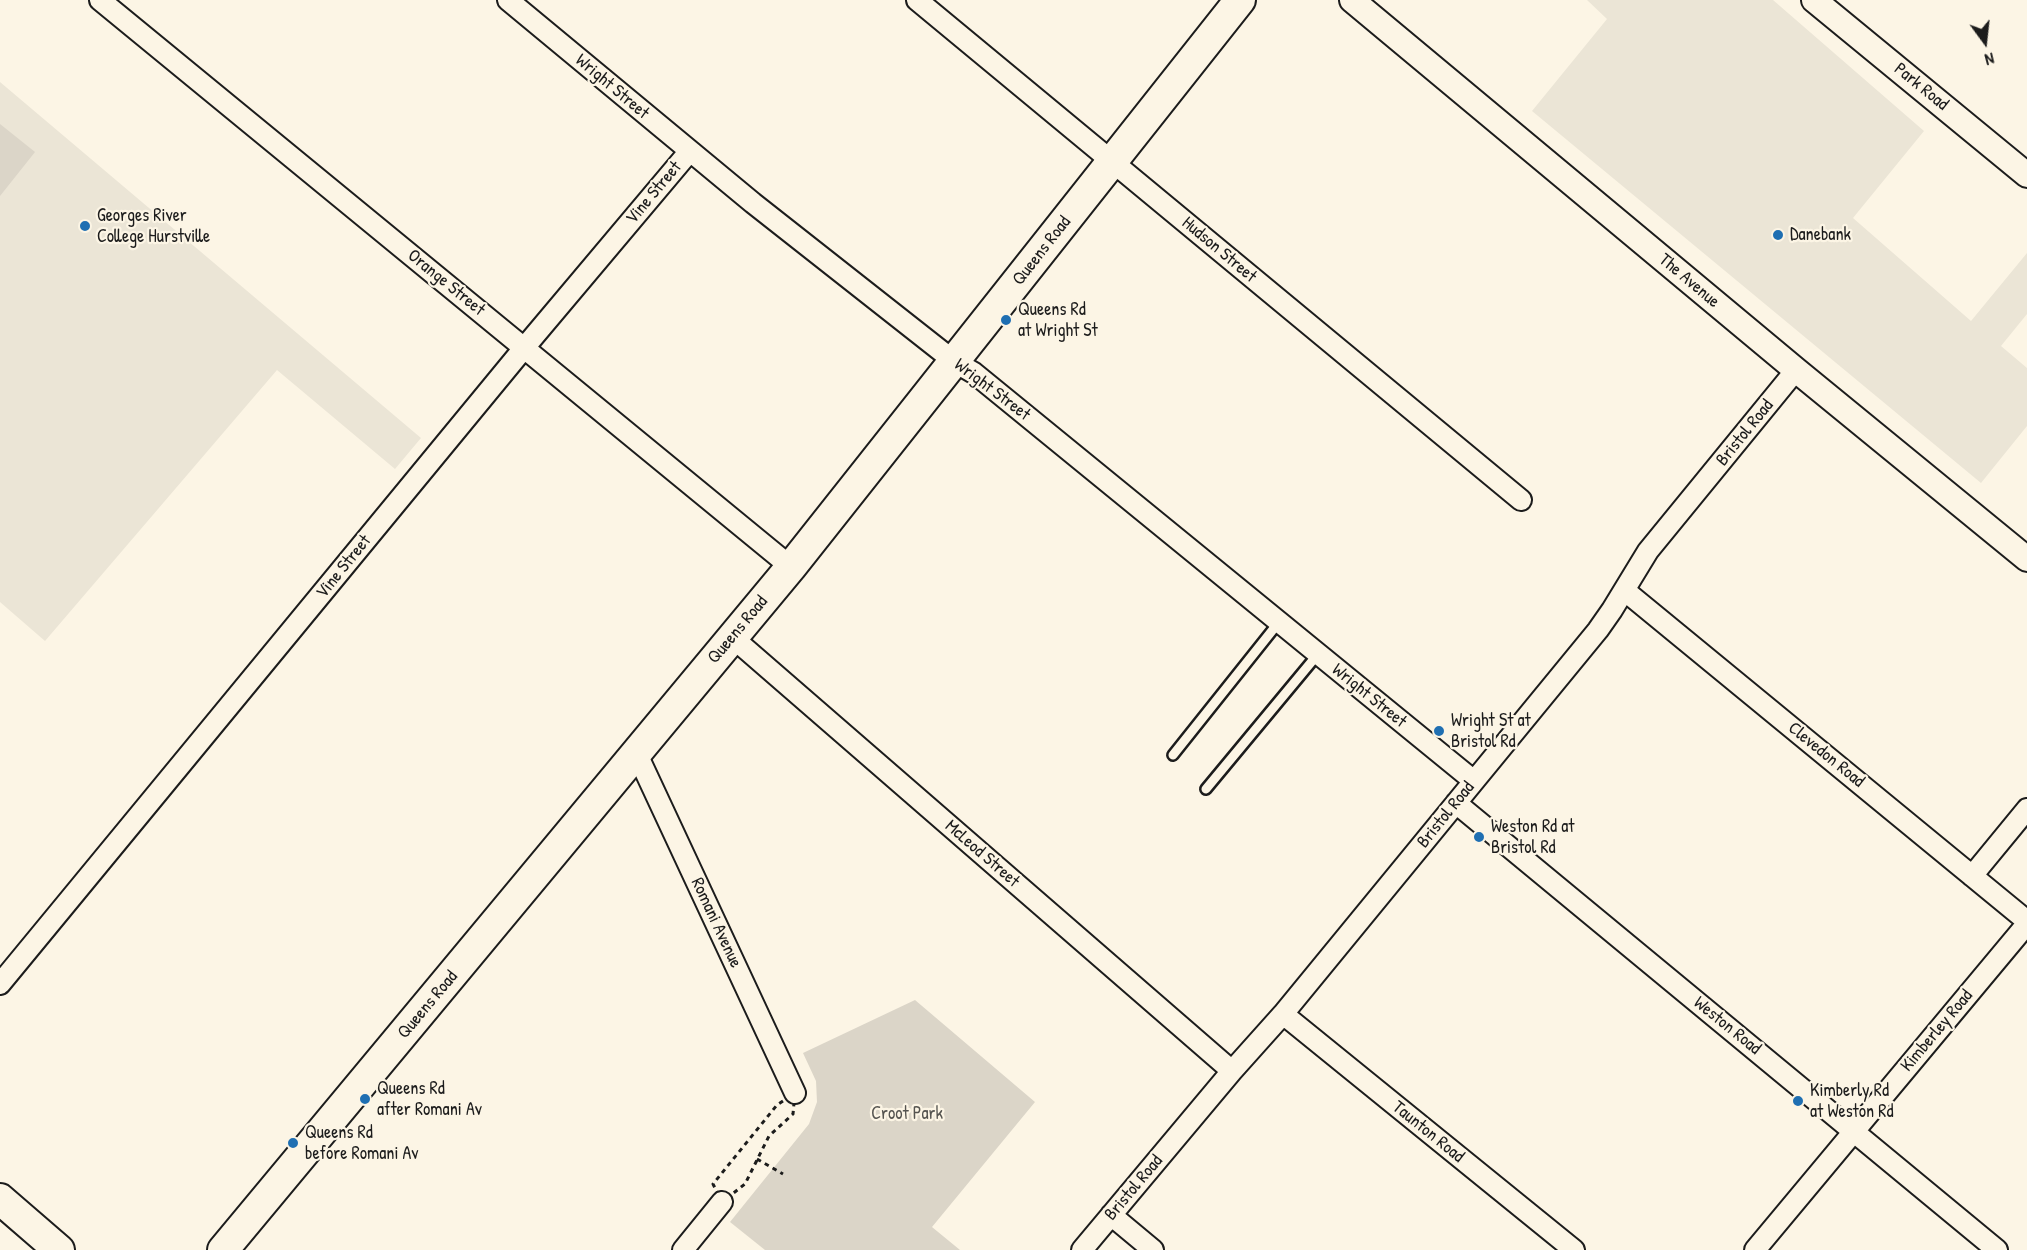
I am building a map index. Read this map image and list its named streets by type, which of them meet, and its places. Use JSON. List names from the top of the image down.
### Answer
{
  "streets": {
    "main road": ["Queens Road"],
    "street": [
      "Wright Street",
      "Park Road",
      "Vine Street",
      "Hudson Street",
      "The Avenue",
      "Orange Street",
      "Bristol Road",
      "Clevedon Road",
      "McLeod Street",
      "Romani Avenue",
      "Weston Road",
      "Kimberley Road",
      "Taunton Road"
    ]
  },
  "crossings": [
    ["Wright Street", "Vine Street"],
    ["Wright Street", "Queens Road"],
    ["Wright Street", "Bristol Road"],
    ["Vine Street", "Orange Street"],
    ["Hudson Street", "Queens Road"],
    ["Queens Road", "Orange Street"],
    ["Queens Road", "McLeod Street"],
    ["Queens Road", "Romani Avenue"],
    ["The Avenue", "Bristol Road"],
    ["Bristol Road", "Clevedon Road"],
    ["Bristol Road", "McLeod Street"],
    ["Bristol Road", "Weston Road"],
    ["Bristol Road", "Taunton Road"],
    ["Clevedon Road", "Kimberley Road"],
    ["Weston Road", "Kimberley Road"]
  ],
  "parks": ["Croot Park"],
  "places": [
    "Georges River College Hurstville",
    "Danebank",
    "Queens Rd at Wright St",
    "Wright St at Bristol Rd",
    "Weston Rd at Bristol Rd",
    "Queens Rd after Romani Av",
    "Kimberly Rd at Weston Rd",
    "Queens Rd before Romani Av"
  ],
  "north": "bottom"
}
